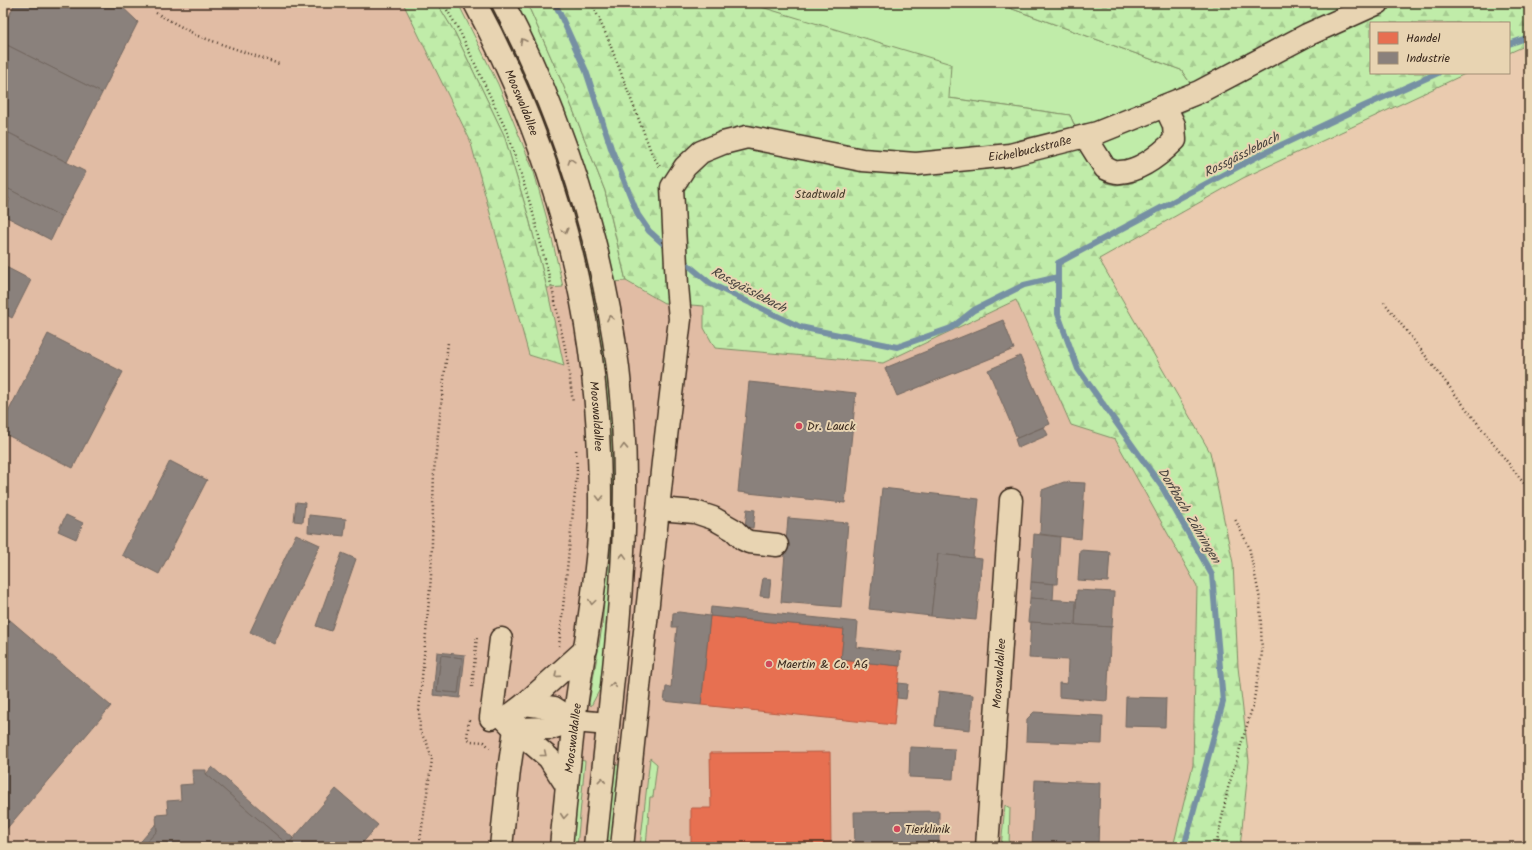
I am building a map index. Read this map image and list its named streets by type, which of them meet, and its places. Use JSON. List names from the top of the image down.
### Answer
{
  "streets": {
    "street": ["Mooswaldallee", "Eichelbuckstraße"]
  },
  "water": ["Rossgässlebach", "Dorfbach Zähringen"],
  "parks": ["Stadtwald"],
  "places": ["Dr. Lauck", "Maertin & Co. AG", "Tierklinik"],
  "legend": ["Handel", "Industrie"]
}
